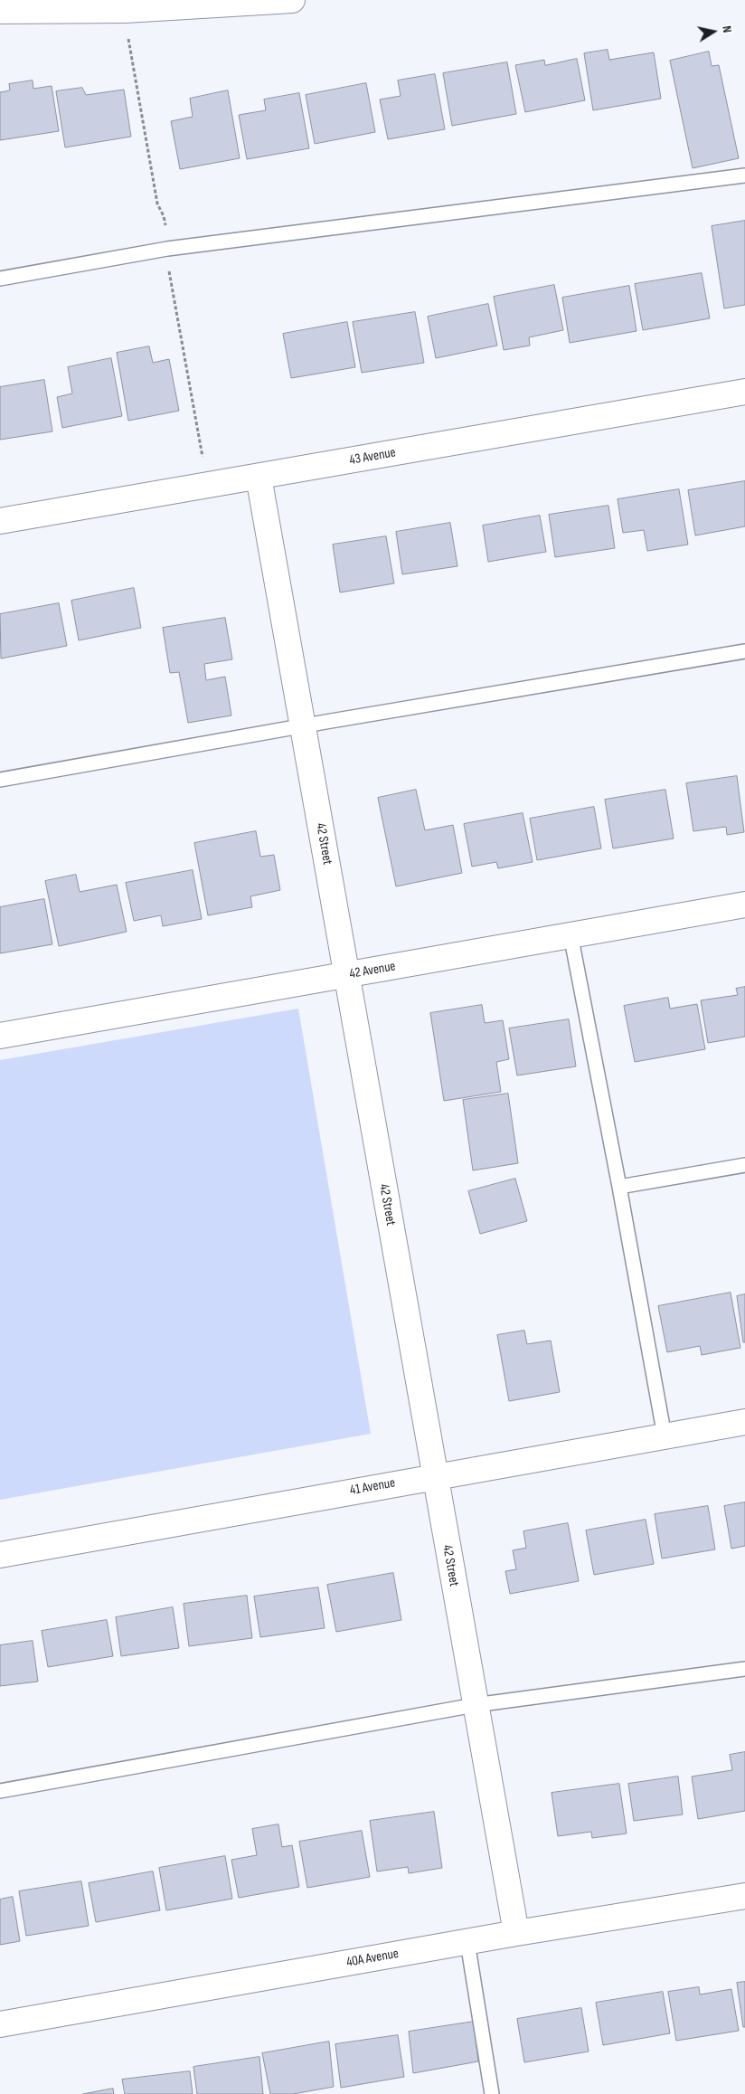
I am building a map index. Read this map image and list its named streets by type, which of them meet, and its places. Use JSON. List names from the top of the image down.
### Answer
{
  "streets": {
    "street": [
      "43 Avenue",
      "42 Street",
      "42 Avenue",
      "41 Avenue",
      "40A Avenue"
    ]
  },
  "crossings": [
    ["43 Avenue", "42 Street"],
    ["42 Street", "42 Avenue"],
    ["42 Street", "41 Avenue"],
    ["42 Street", "40A Avenue"]
  ],
  "north": "right"
}
